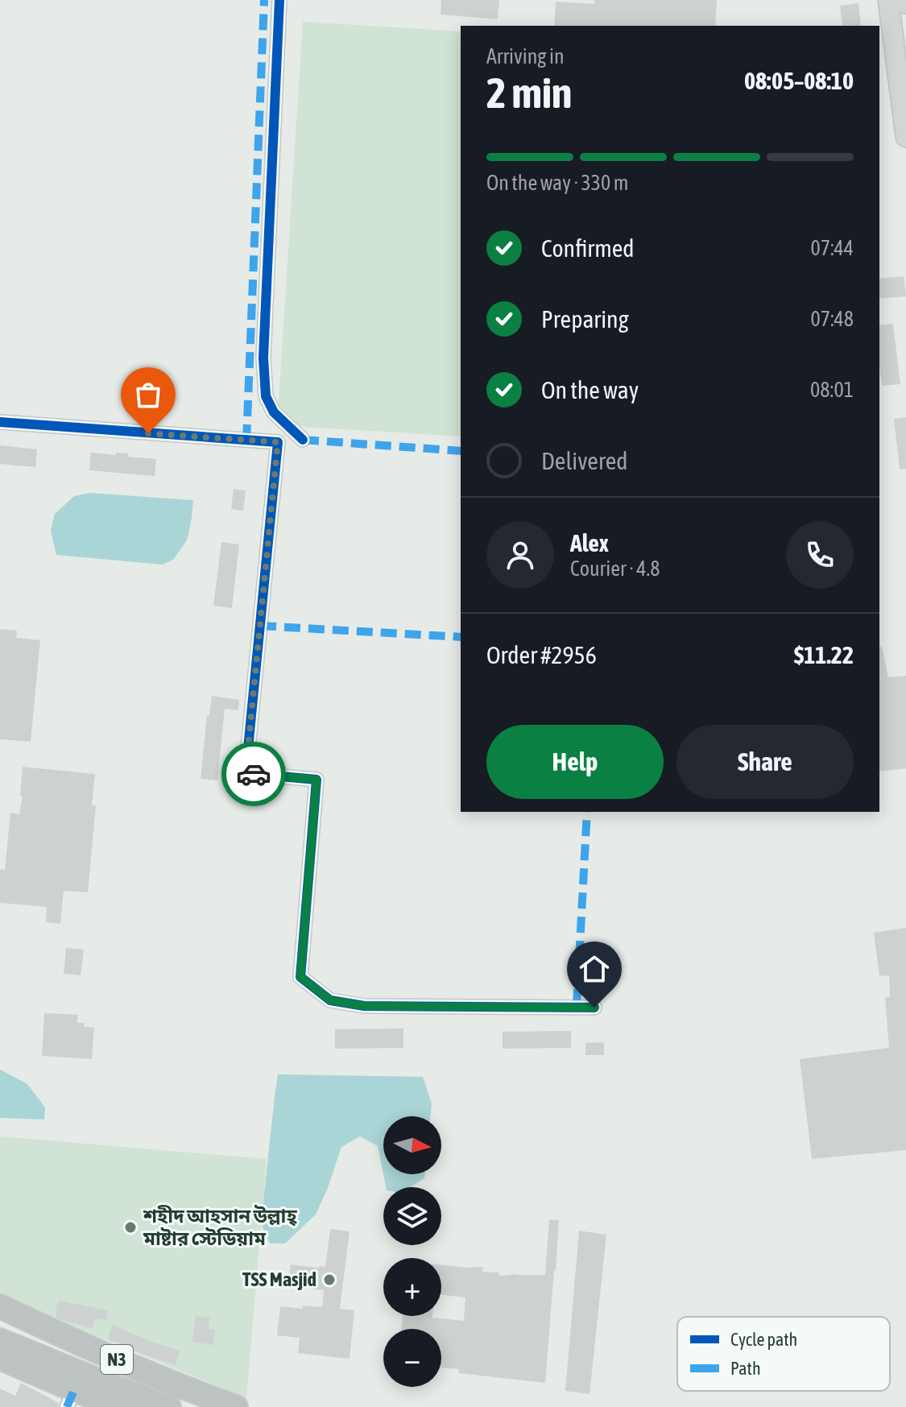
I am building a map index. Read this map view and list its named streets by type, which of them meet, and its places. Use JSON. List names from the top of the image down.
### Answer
{
  "streets": {
    "highway": ["N3"]
  },
  "places": ["শহীদ আহসান উল্লাহ্‌ মাষ্টার স্টেডিয়াম", "TSS Masjid"],
  "legend": ["Cycle path", "Path"],
  "north": "right",
  "page": {
    "heading": ["2 min", "Arriving in", "08:05–08:10"],
    "panel": [
      "Alex",
      "Courier · 4.8",
      "Order #2956",
      "$11.22"
    ],
    "bar": "On the way · 330 m",
    "list": [
      ["Confirmed", "07:44"],
      ["Preparing", "07:48"],
      ["On the way", "08:01"],
      "Delivered"
    ],
    "buttons": ["Help", "Share"],
    "map_buttons": ["+", "−"]
  }
}
